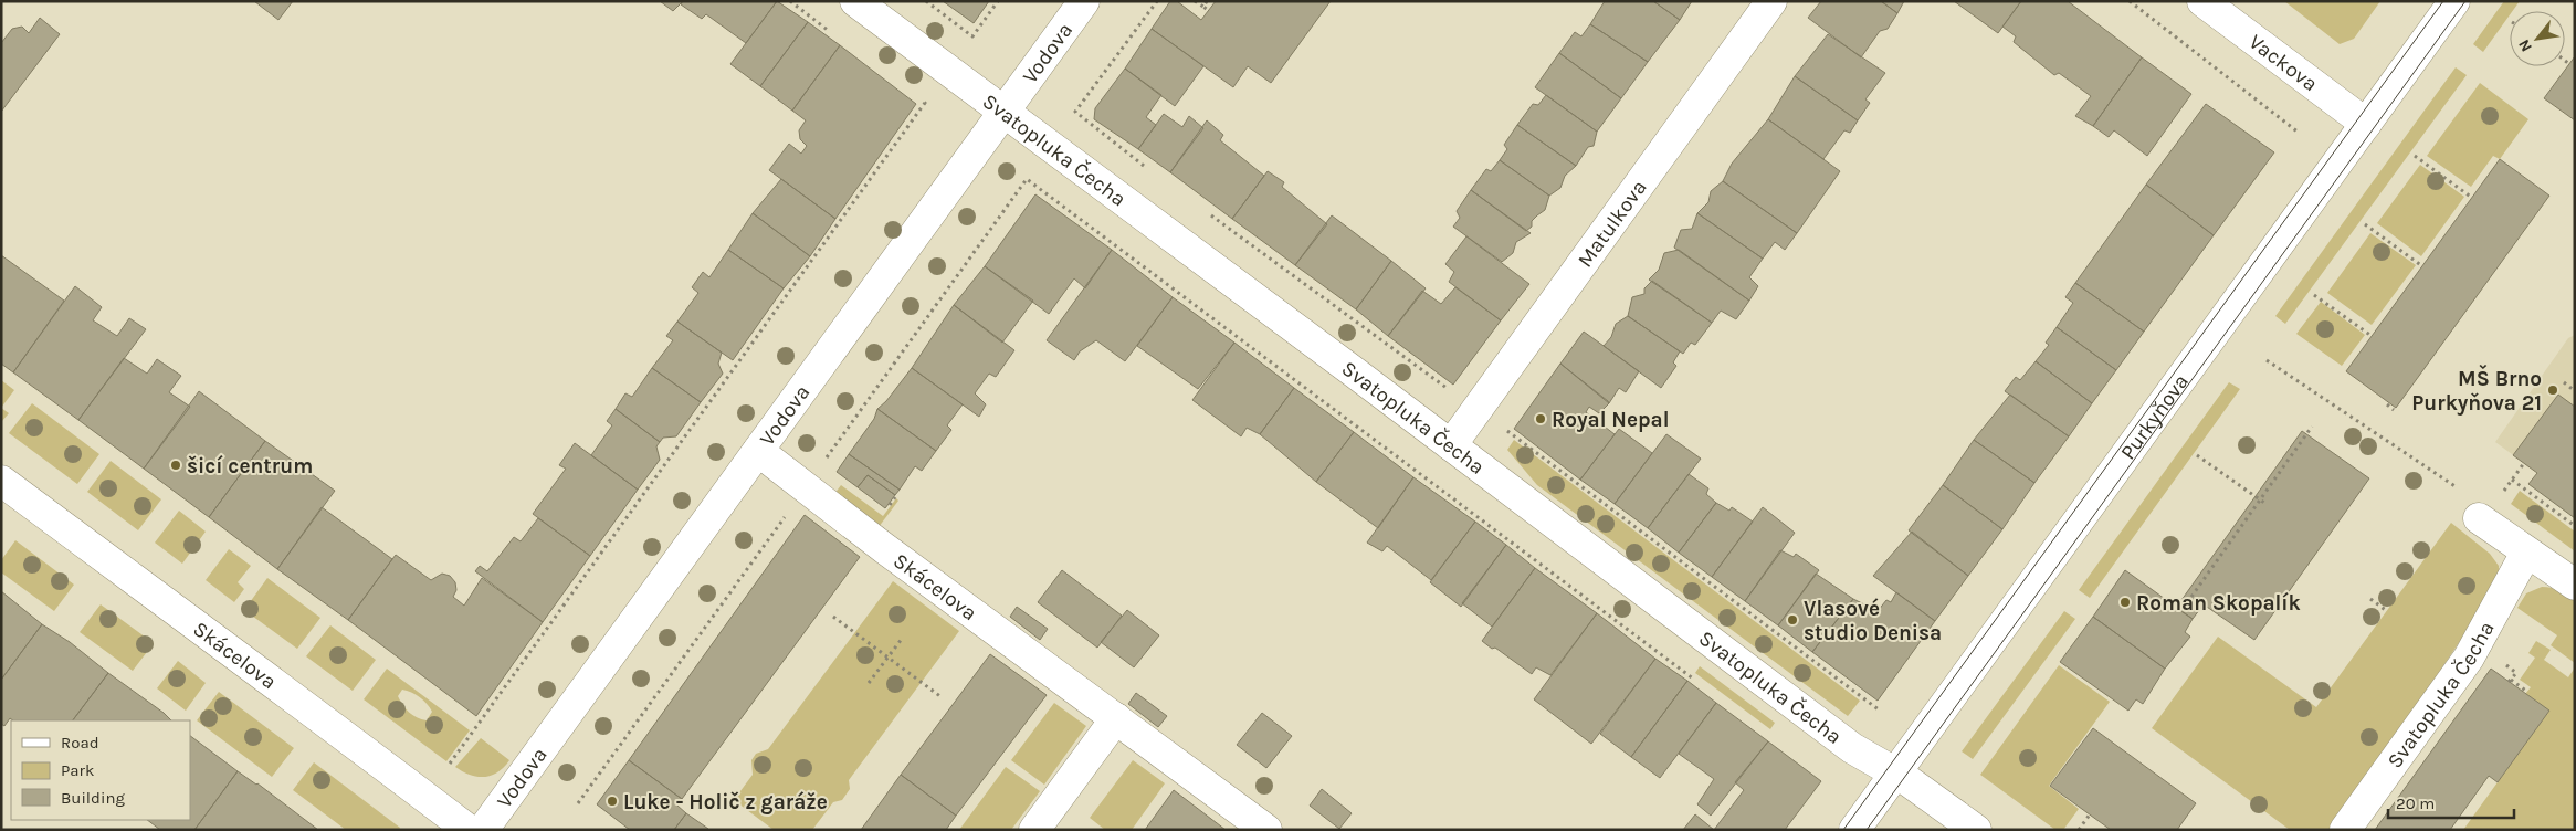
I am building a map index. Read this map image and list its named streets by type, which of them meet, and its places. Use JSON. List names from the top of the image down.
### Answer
{
  "streets": {
    "street": [
      "Vodova",
      "Vackova",
      "Svatopluka Čecha",
      "Matulkova",
      "Purkyňova",
      "Skácelova"
    ]
  },
  "crossings": [
    ["Vodova", "Svatopluka Čecha"],
    ["Vodova", "Skácelova"],
    ["Vackova", "Purkyňova"],
    ["Svatopluka Čecha", "Matulkova"],
    ["Svatopluka Čecha", "Purkyňova"]
  ],
  "places": [
    "MŠ Brno Purkyňova 21",
    "Royal Nepal",
    "šicí centrum",
    "Roman Skopalík",
    "Vlasové studio Denisa",
    "Luke - Holič z garáže"
  ],
  "legend": ["Road", "Park", "Building"],
  "scale_bar": "20 m",
  "north": "bottom left"
}
